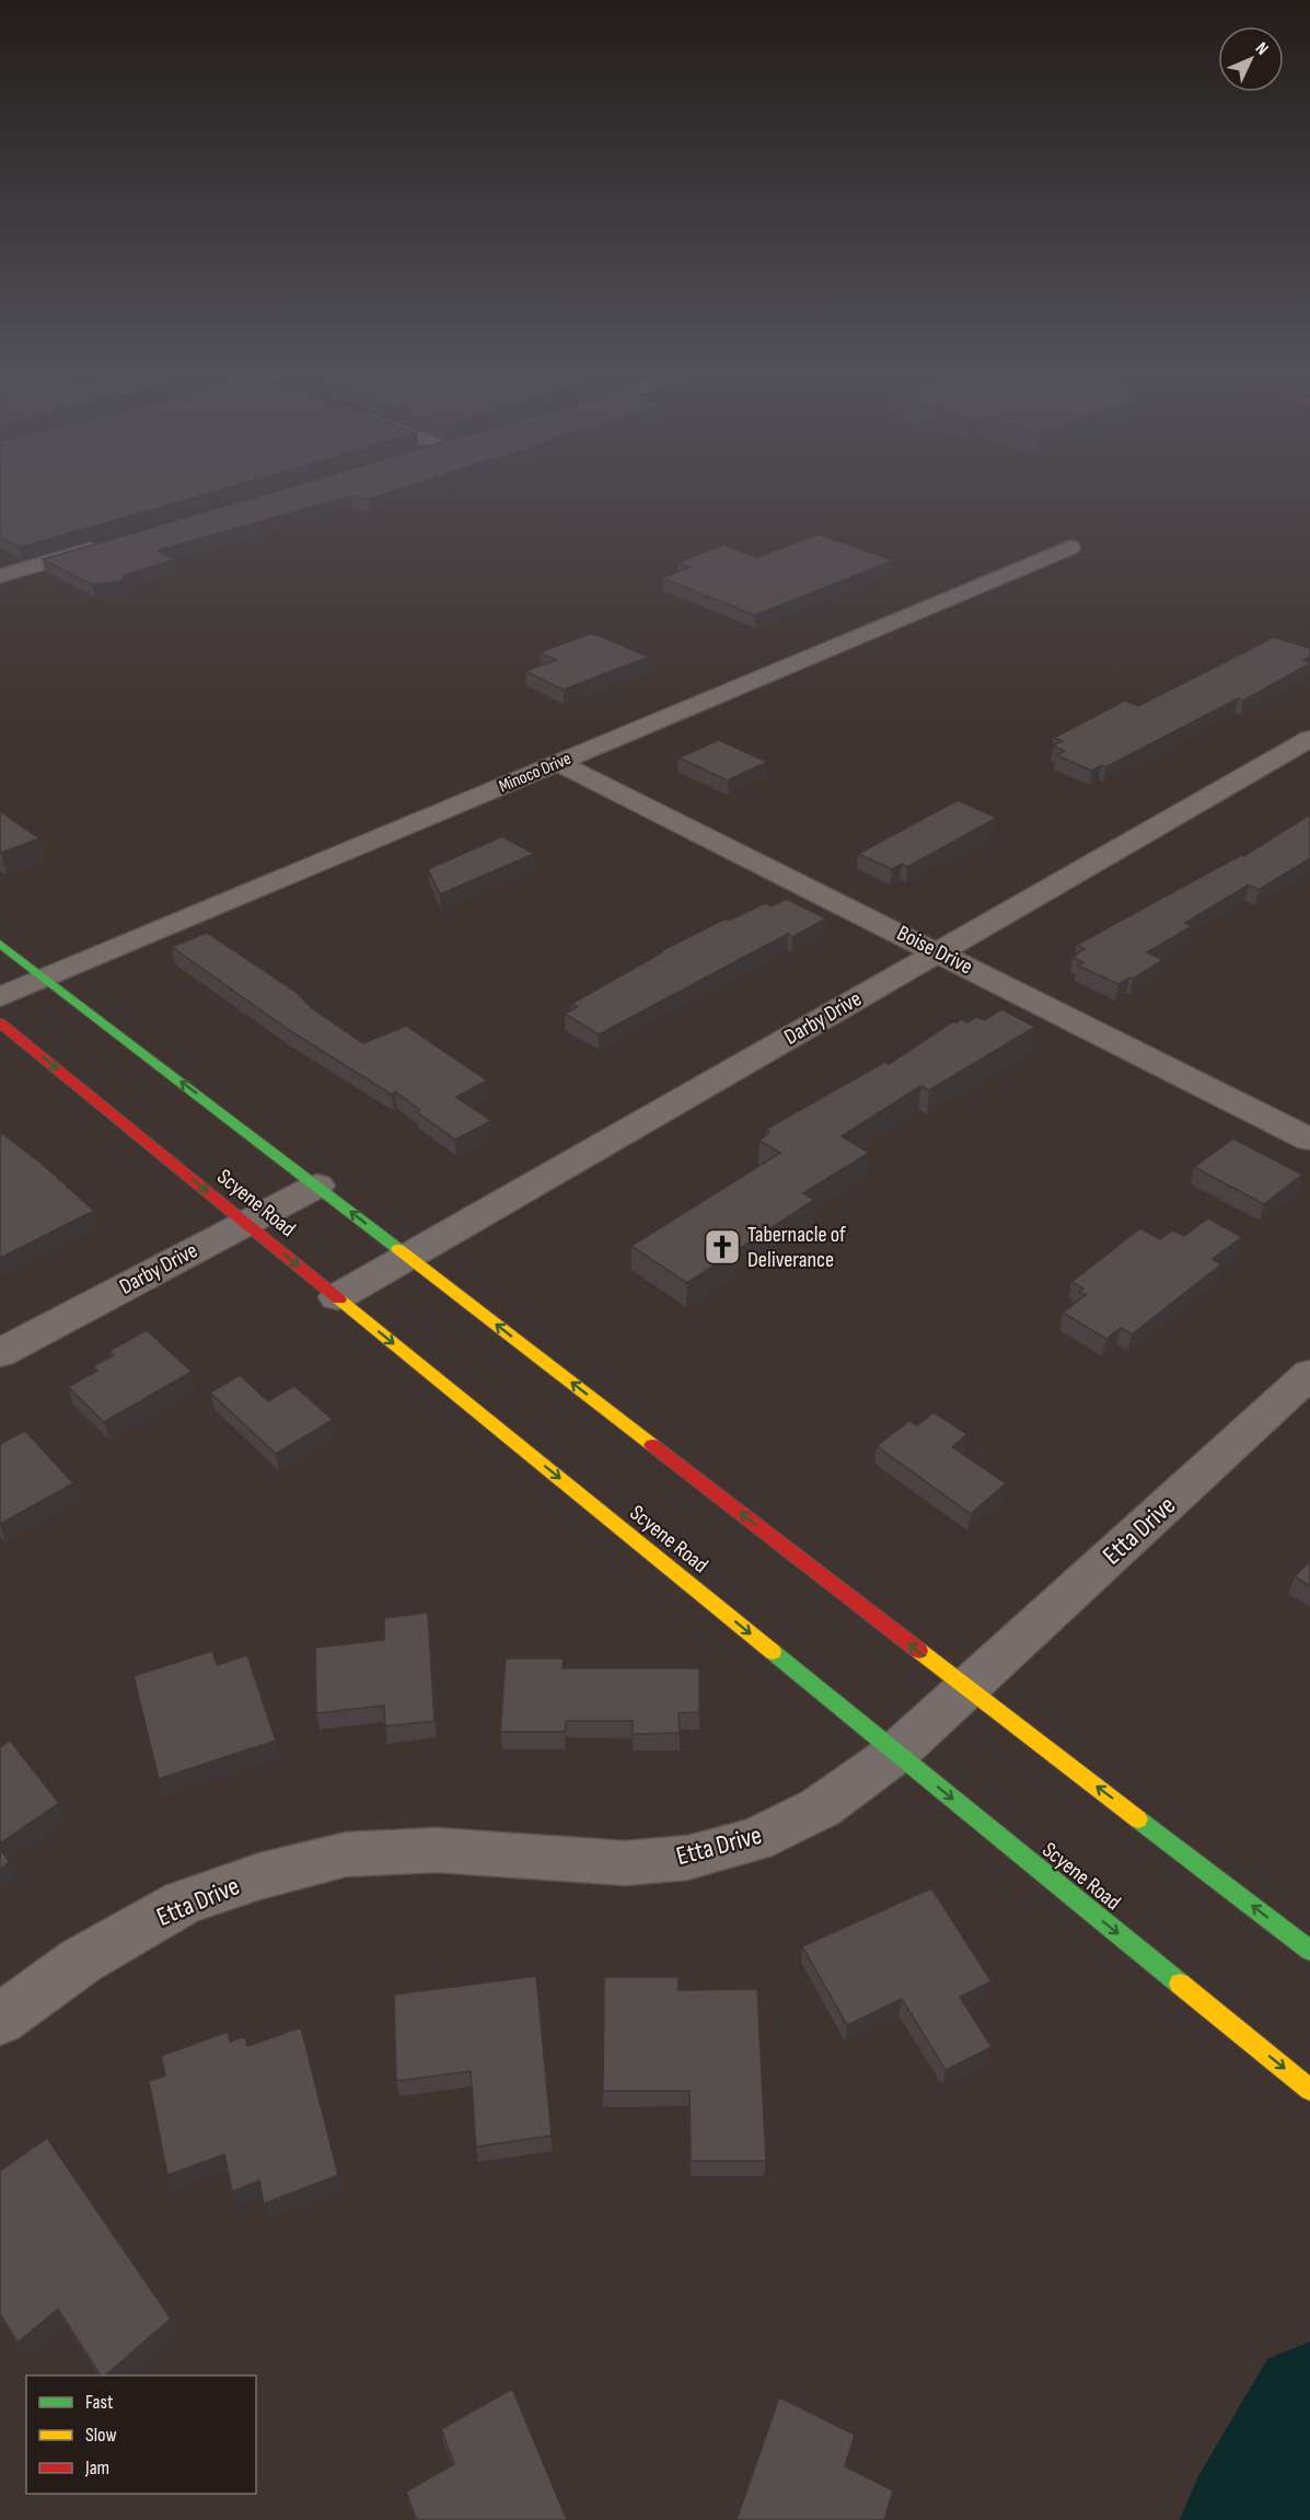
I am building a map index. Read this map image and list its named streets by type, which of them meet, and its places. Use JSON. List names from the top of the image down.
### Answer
{
  "streets": {
    "main road": ["Scyene Road"],
    "street": [
      "Minoco Drive",
      "Boise Drive",
      "Darby Drive",
      "Etta Drive"
    ]
  },
  "crossings": [
    ["Minoco Drive", "Boise Drive"],
    ["Boise Drive", "Darby Drive"],
    ["Darby Drive", "Scyene Road"],
    ["Scyene Road", "Etta Drive"]
  ],
  "places": {
    "church": ["Tabernacle of Deliverance"]
  },
  "legend": ["Fast", "Slow", "Jam"],
  "north": "top right"
}
